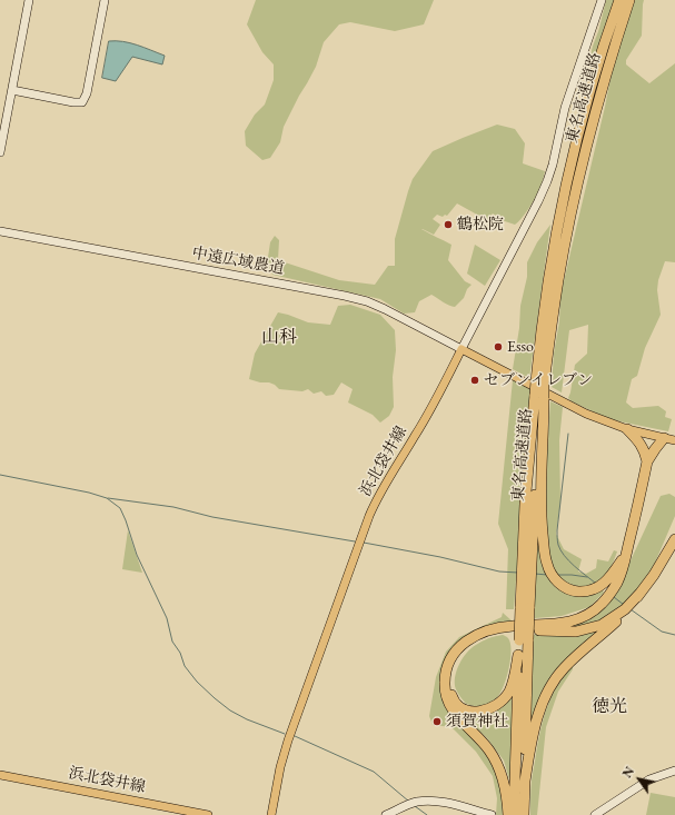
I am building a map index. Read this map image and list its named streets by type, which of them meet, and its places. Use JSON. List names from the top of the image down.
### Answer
{
  "streets": {
    "highway": ["東名高速道路"],
    "main road": ["浜北袋井線"],
    "street": ["中遠広域農道"]
  },
  "crossings": [
    ["中遠広域農道", "浜北袋井線"]
  ],
  "districts": ["山科", "徳光"],
  "places": [
    "鶴松院",
    "Esso",
    "セブンイレブン",
    "須賀神社"
  ],
  "north": "top left"
}
